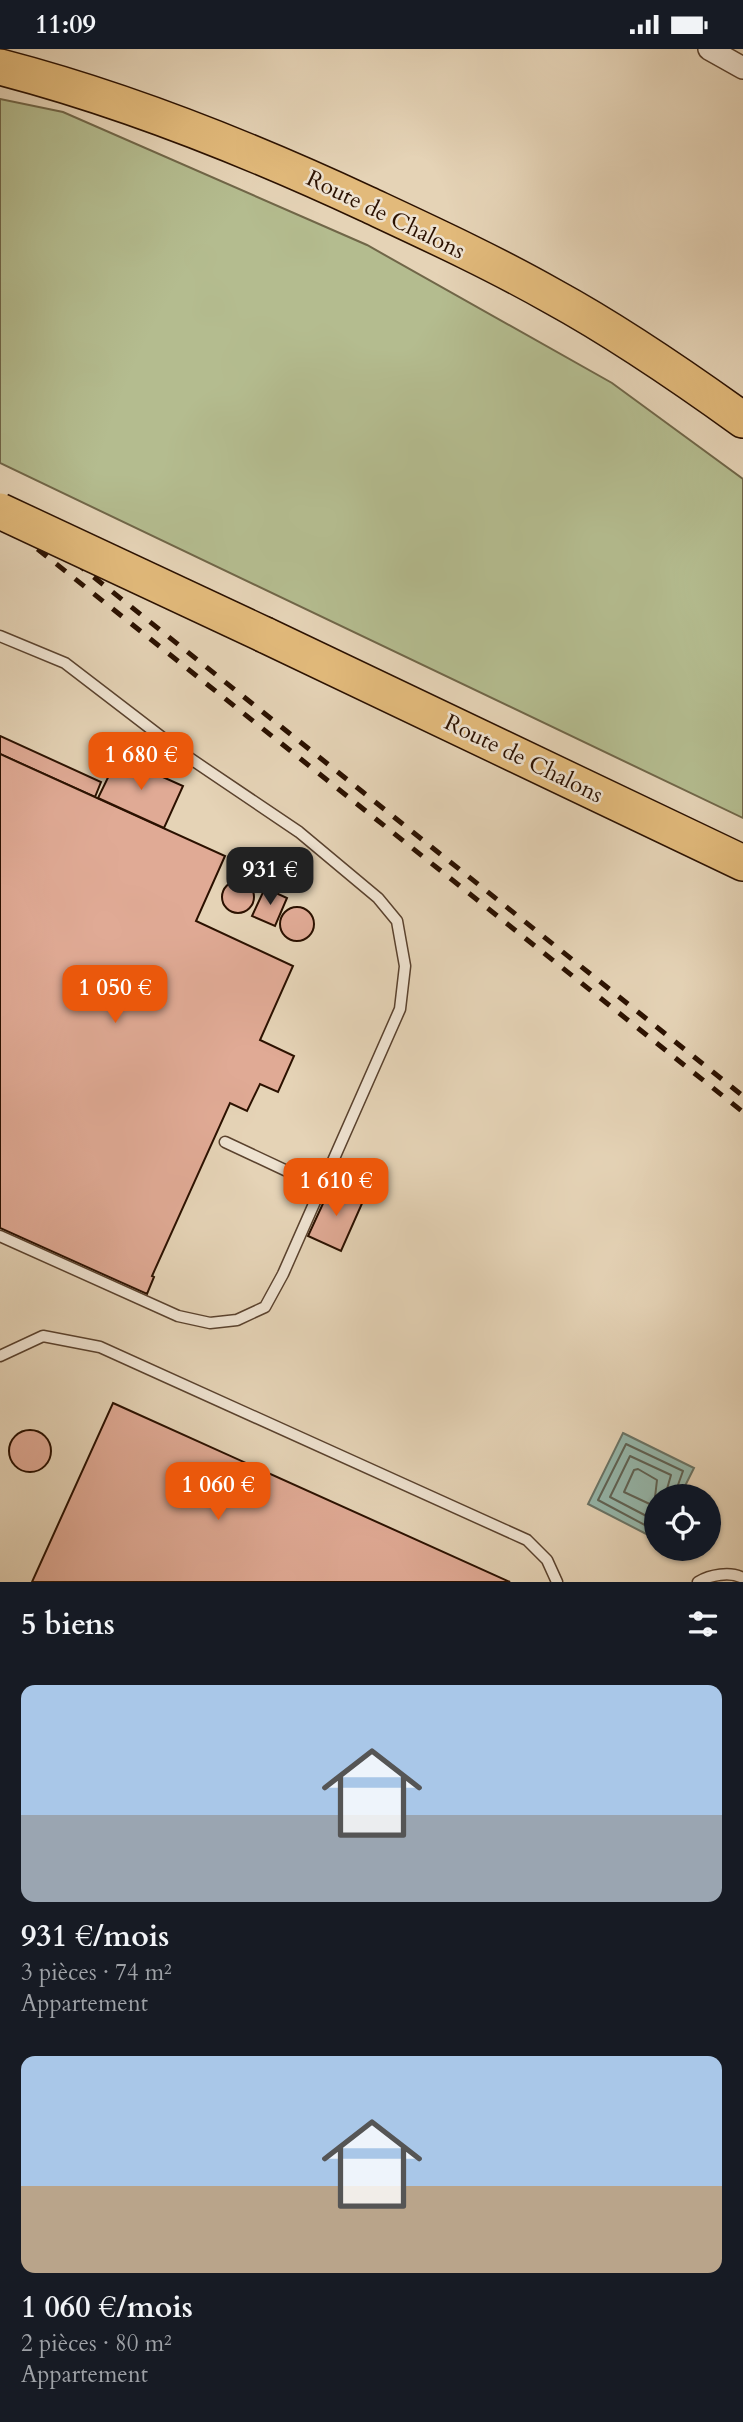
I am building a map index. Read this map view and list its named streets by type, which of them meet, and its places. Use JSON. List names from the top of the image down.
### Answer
{
  "streets": {
    "main road": ["Route de Chalons"]
  },
  "page": {
    "status": "11:09",
    "price": [
      "1 680 €",
      "931 €",
      "1 050 €",
      "1 610 €",
      "1 060 €"
    ],
    "heading": "5 biens",
    "list": [
      {
        "name": "931 €/mois",
        "note": "3 pièces · 74 m² · Appartement"
      },
      {
        "name": "1 060 €/mois",
        "note": "2 pièces · 80 m² · Appartement"
      }
    ]
  }
}
